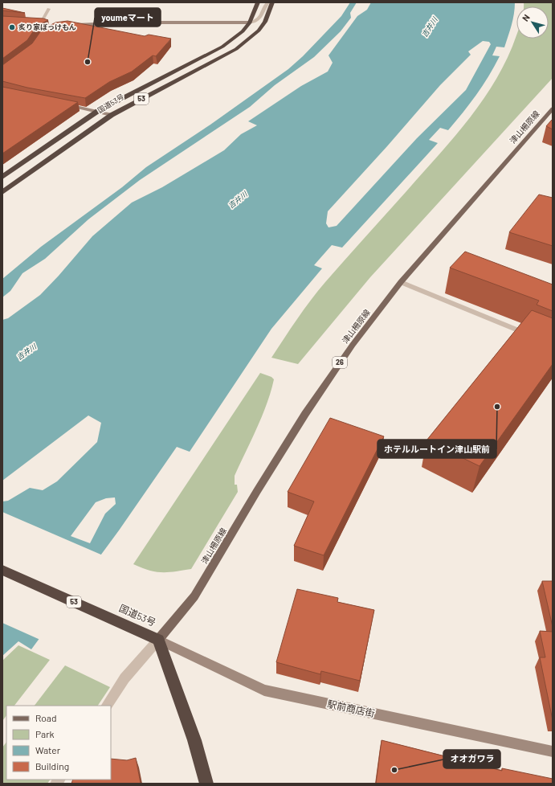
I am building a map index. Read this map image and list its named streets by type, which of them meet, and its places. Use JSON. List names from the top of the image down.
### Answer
{
  "streets": {
    "highway": ["53", "国道53号"],
    "main road": ["津山柵原線", "26"],
    "street": ["駅前商店街"]
  },
  "crossings": [
    ["国道53号", "津山柵原線"],
    ["国道53号", "駅前商店街"],
    ["津山柵原線", "駅前商店街"]
  ],
  "water": ["吉井川"],
  "places": [
    "炙り家ぼっけもん",
    "youmeマート",
    "ホテルルートイン津山駅前",
    "オオガワラ"
  ],
  "legend": [
    "Road",
    "Park",
    "Water",
    "Building"
  ],
  "north": "top left"
}
